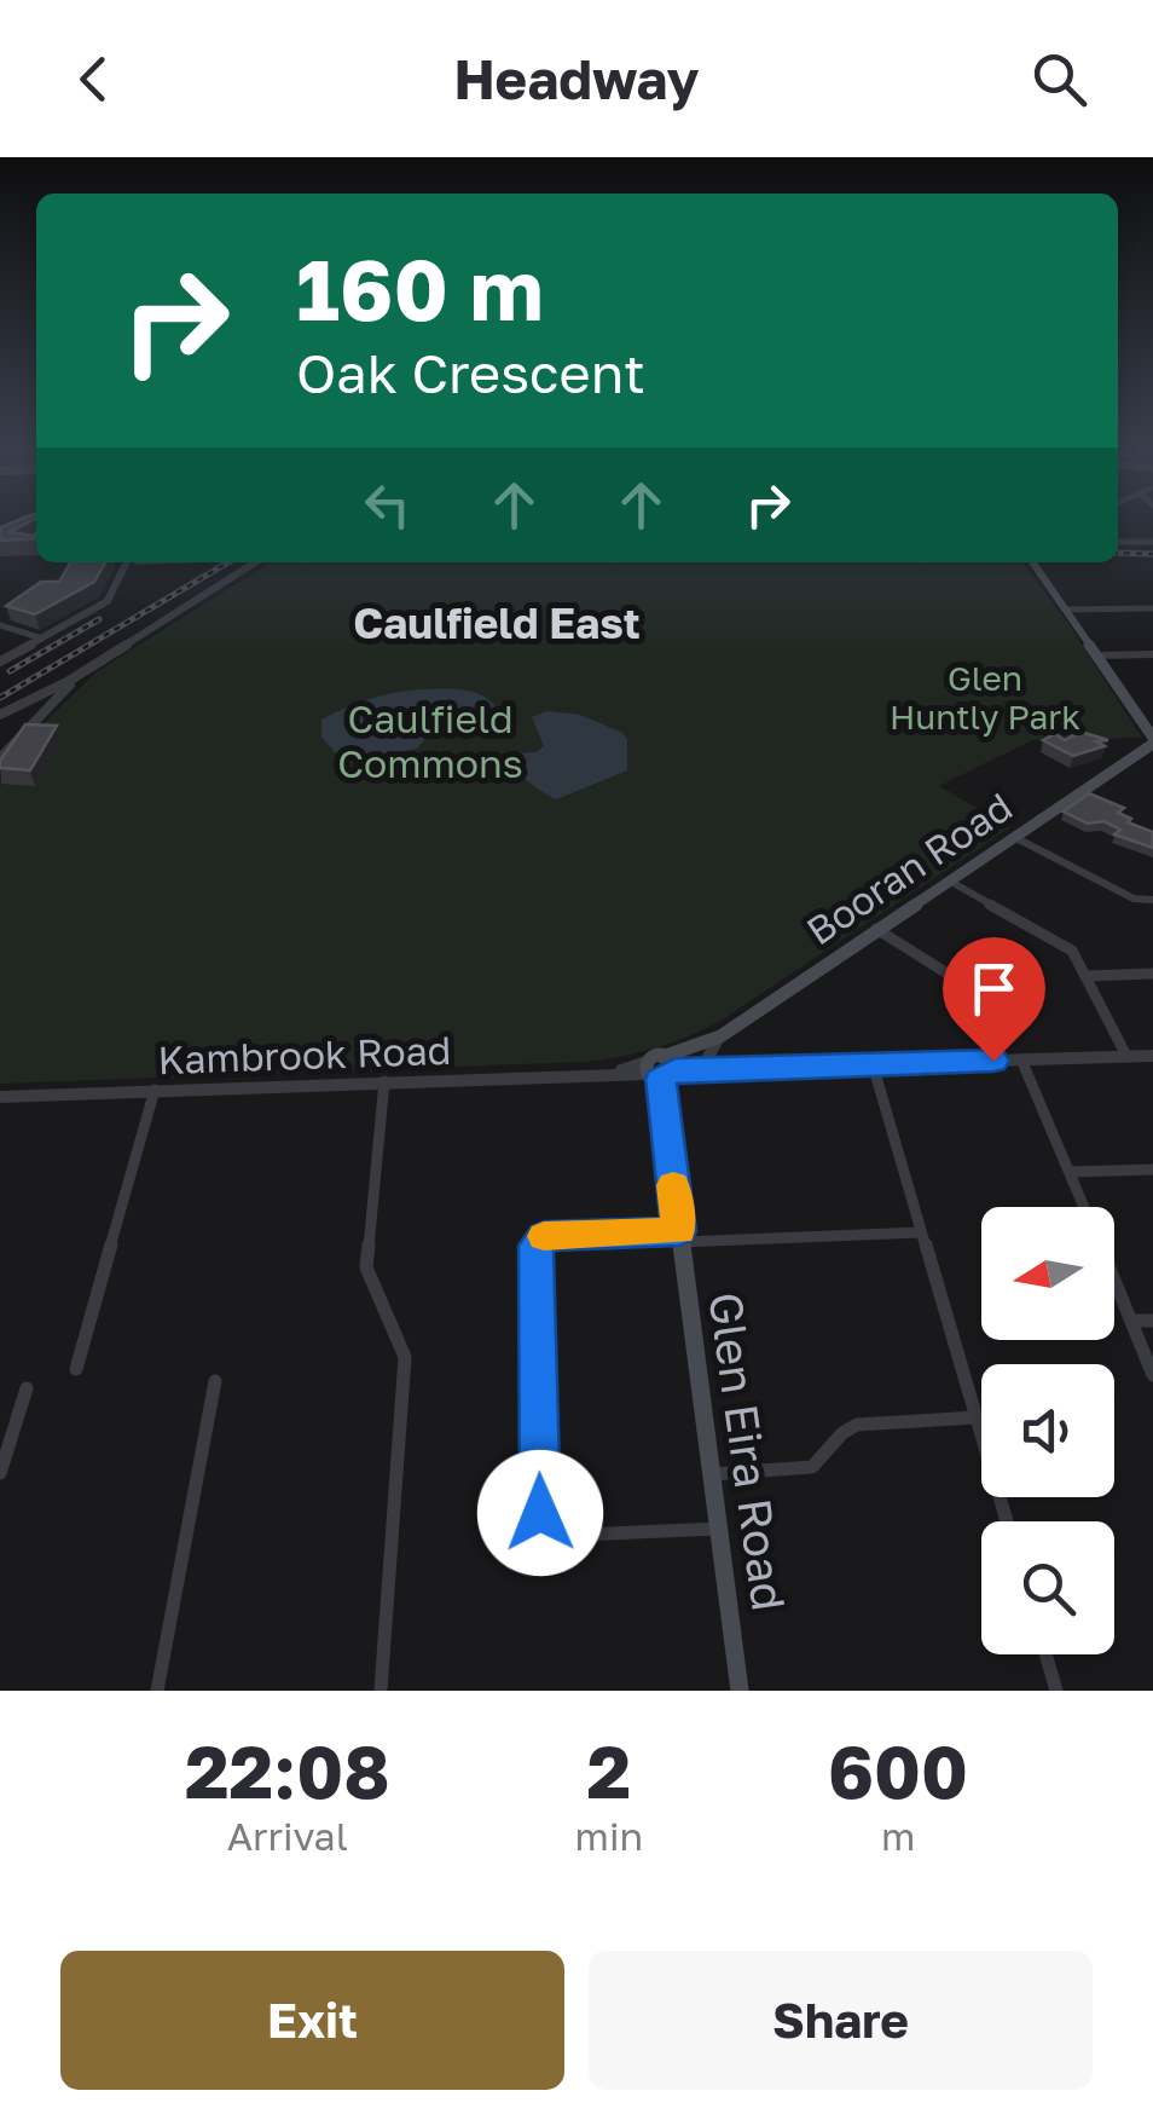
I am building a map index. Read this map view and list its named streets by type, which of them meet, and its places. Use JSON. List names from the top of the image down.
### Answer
{
  "streets": {
    "main road": ["Booran Road", "Glen Eira Road"],
    "street": ["Kambrook Road"]
  },
  "crossings": [
    ["Booran Road", "Kambrook Road"],
    ["Booran Road", "Glen Eira Road"],
    ["Kambrook Road", "Glen Eira Road"]
  ],
  "districts": ["Caulfield East"],
  "parks": ["Glen Huntly Park", "Caulfield Commons"],
  "north": "left",
  "page": {
    "header": "Headway",
    "turn": ["160 m", "Oak Crescent"],
    "eta": [
      "22:08",
      "Arrival",
      "2",
      "min",
      "600",
      "m"
    ],
    "buttons": ["Exit", "Share"]
  }
}
